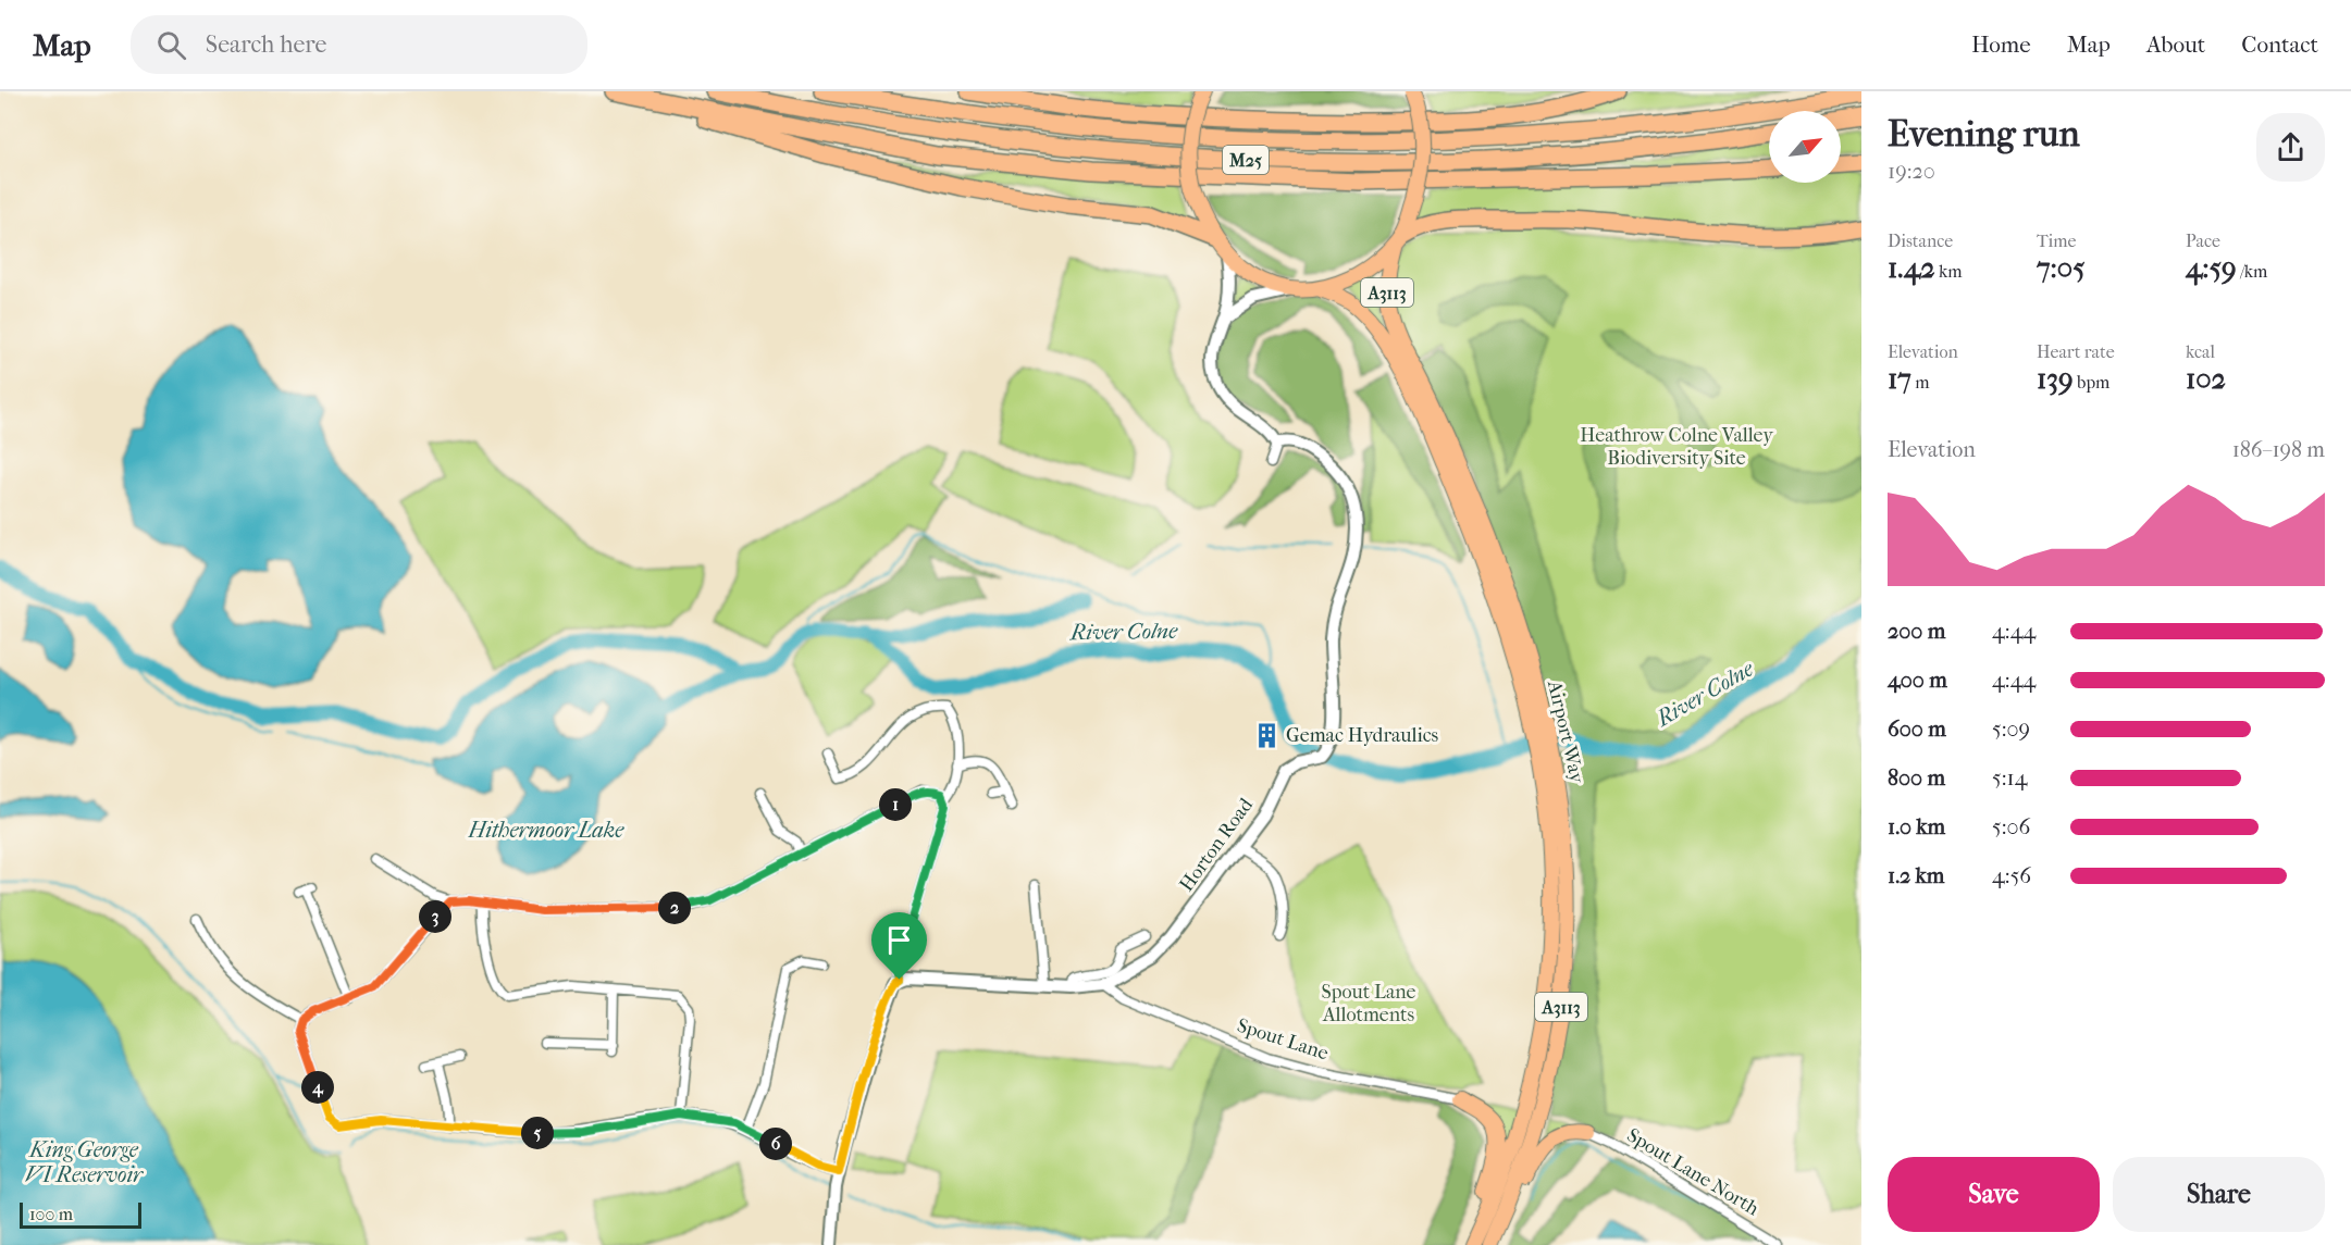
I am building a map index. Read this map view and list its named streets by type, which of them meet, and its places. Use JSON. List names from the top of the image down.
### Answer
{
  "streets": {
    "highway": ["M25", "A3113", "Airport Way"],
    "street": ["Horton Road", "Spout Lane", "Spout Lane North"]
  },
  "crossings": [
    ["Horton Road", "Spout Lane"]
  ],
  "water": ["River Colne", "Hithermoor Lake", "King George VI Reservoir"],
  "parks": ["Heathrow Colne Valley Biodiversity Site", "Spout Lane Allotments"],
  "places": {
    "building": ["Gemac Hydraulics"]
  },
  "scale_bar": "100 m",
  "north": "top right",
  "page": {
    "header": "Map",
    "search": "Search here",
    "nav": [
      "Home",
      "Map",
      "About",
      "Contact"
    ],
    "heading": ["Evening run", "19:20"],
    "stats": [
      ["Distance", "1.42 km"],
      ["Time", "7:05"],
      ["Pace", "4:59 /km"],
      ["Elevation", "17 m"],
      ["Heart rate", "139 bpm"],
      ["kcal", "102"]
    ],
    "chart": ["Elevation", "186–198 m"],
    "list": [
      {
        "name": "200 m",
        "note": "4:44"
      },
      {
        "name": "400 m",
        "note": "4:44"
      },
      {
        "name": "600 m",
        "note": "5:09"
      },
      {
        "name": "800 m",
        "note": "5:14"
      },
      {
        "name": "1.0 km",
        "note": "5:06"
      },
      {
        "name": "1.2 km",
        "note": "4:56"
      }
    ],
    "pins": [
      "1",
      "2",
      "3",
      "4",
      "5",
      "6"
    ],
    "buttons": ["Save", "Share"],
    "scale": "100 m"
  }
}
